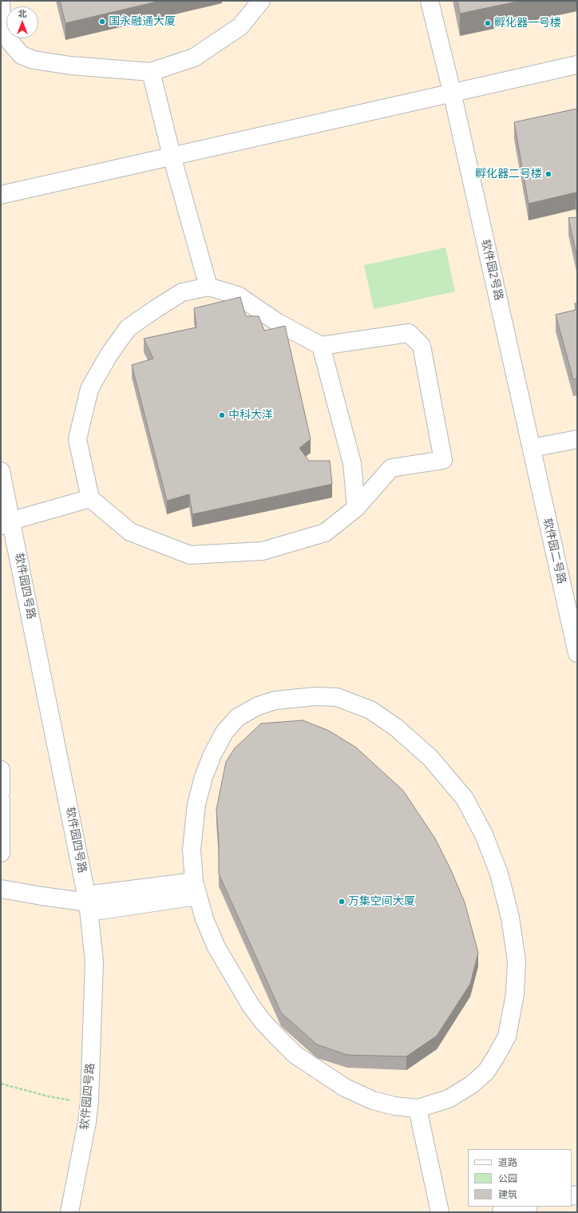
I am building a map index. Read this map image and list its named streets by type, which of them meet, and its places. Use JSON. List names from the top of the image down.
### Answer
{
  "streets": {
    "street": ["软件园2号路", "软件园二号路", "软件园四号路"]
  },
  "crossings": [
    ["软件园2号路", "软件园二号路"]
  ],
  "places": [
    "国永融通大厦",
    "孵化器一号楼",
    "孵化器二号楼",
    "中科大洋",
    "万集空间大厦"
  ],
  "legend": ["道路", "公园", "建筑"],
  "north": "top"
}
